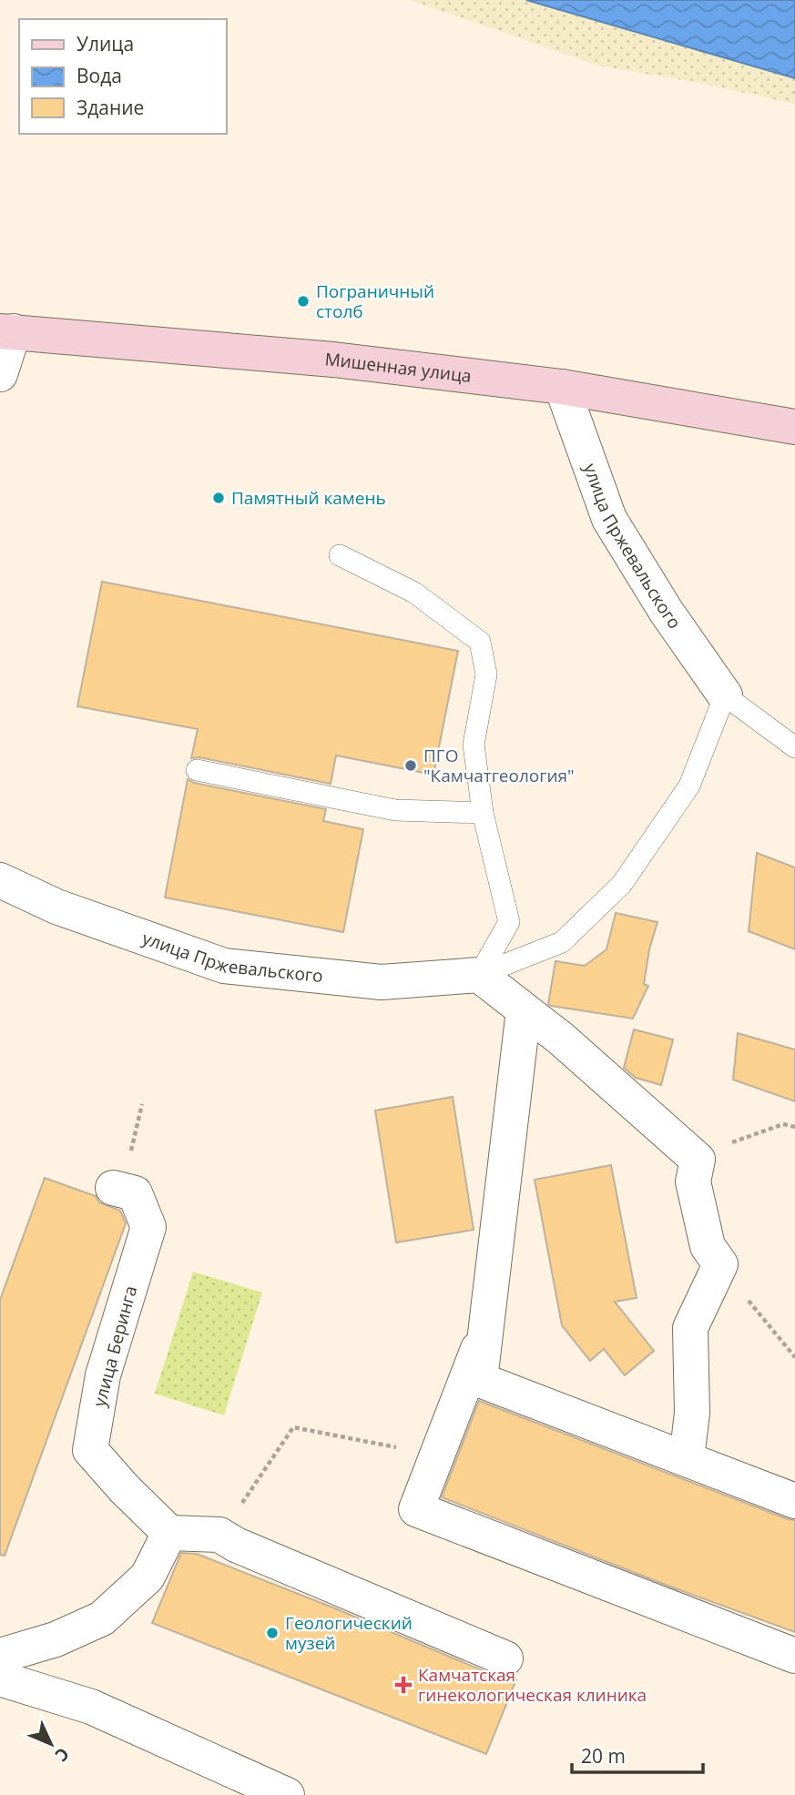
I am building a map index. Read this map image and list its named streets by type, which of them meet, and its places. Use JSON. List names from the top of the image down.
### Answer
{
  "streets": {
    "main road": ["Мишенная улица"],
    "street": ["улица Пржевальского", "улица Беринга"]
  },
  "crossings": [
    ["Мишенная улица", "улица Пржевальского"]
  ],
  "places": {
    "other": [
      "Пограничный столб",
      "Памятный камень",
      "ПГО \"Камчатгеология\"",
      "Геологический музей"
    ],
    "health": ["Камчатская гинекологическая клиника"]
  },
  "legend": ["Улица", "Вода", "Здание"],
  "scale_bar": "20 m",
  "north": "bottom right"
}
